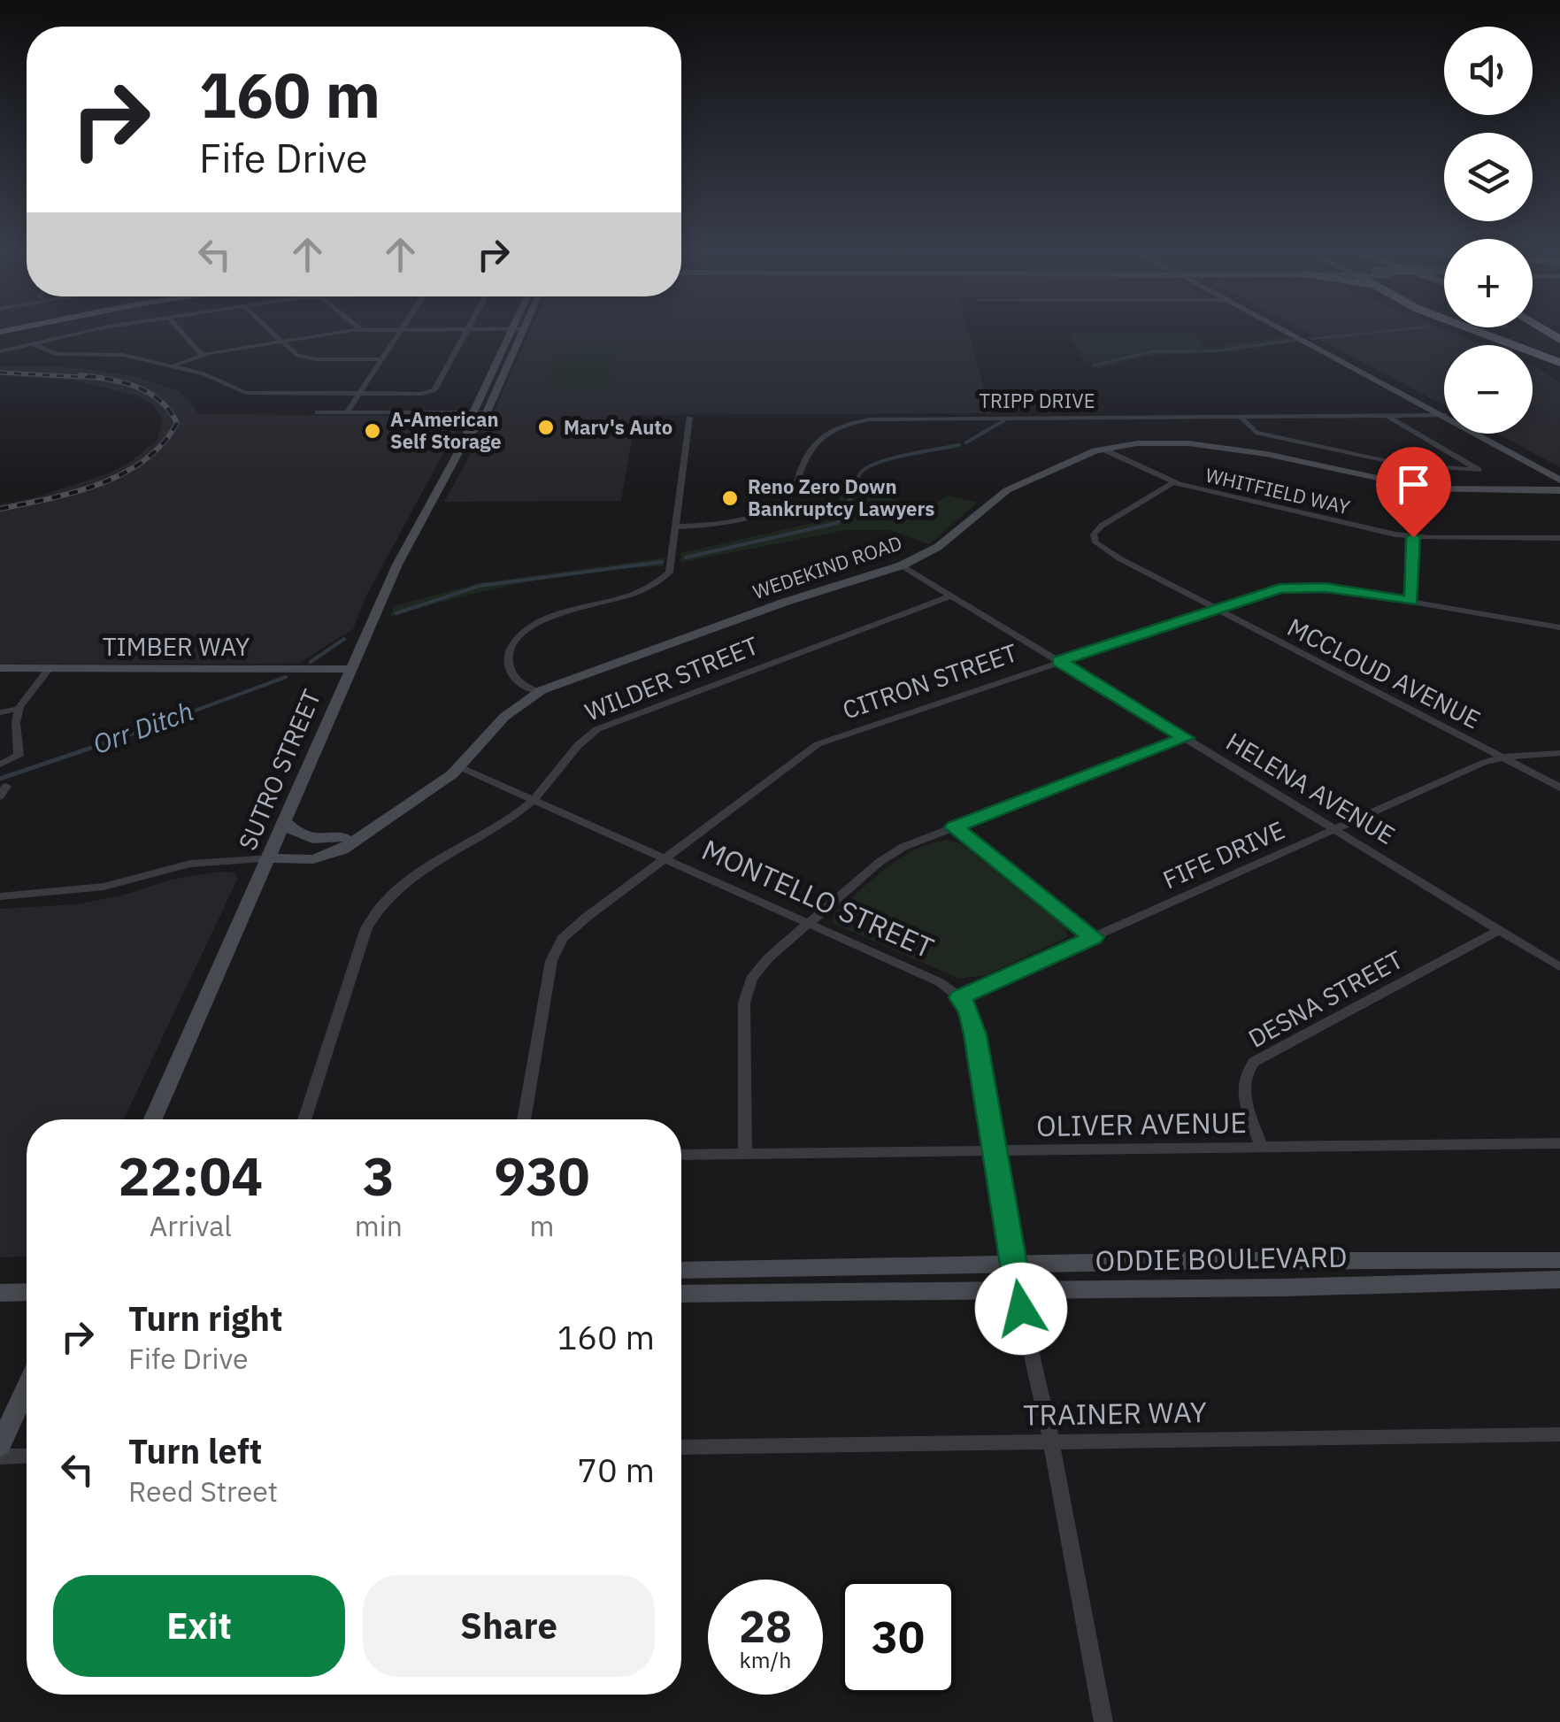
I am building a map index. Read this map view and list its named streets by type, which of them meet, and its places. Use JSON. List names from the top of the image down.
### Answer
{
  "streets": {
    "main road": [
      "WEDEKIND ROAD",
      "TIMBER WAY",
      "SUTRO STREET",
      "ODDIE BOULEVARD"
    ],
    "street": [
      "TRIPP DRIVE",
      "WHITFIELD WAY",
      "MCCLOUD AVENUE",
      "WILDER STREET",
      "CITRON STREET",
      "HELENA AVENUE",
      "FIFE DRIVE",
      "MONTELLO STREET",
      "DESNA STREET",
      "OLIVER AVENUE",
      "TRAINER WAY"
    ]
  },
  "crossings": [
    ["WHITFIELD WAY", "WEDEKIND ROAD"],
    ["WHITFIELD WAY", "MCCLOUD AVENUE"],
    ["WEDEKIND ROAD", "SUTRO STREET"],
    ["WEDEKIND ROAD", "HELENA AVENUE"],
    ["WEDEKIND ROAD", "MONTELLO STREET"],
    ["TIMBER WAY", "SUTRO STREET"],
    ["MCCLOUD AVENUE", "CITRON STREET"],
    ["MCCLOUD AVENUE", "FIFE DRIVE"],
    ["WILDER STREET", "HELENA AVENUE"],
    ["WILDER STREET", "MONTELLO STREET"],
    ["CITRON STREET", "HELENA AVENUE"],
    ["CITRON STREET", "MONTELLO STREET"],
    ["HELENA AVENUE", "FIFE DRIVE"],
    ["HELENA AVENUE", "DESNA STREET"],
    ["FIFE DRIVE", "MONTELLO STREET"],
    ["DESNA STREET", "OLIVER AVENUE"]
  ],
  "water": ["Orr Ditch"],
  "places": ["Marv's Auto", "A-American Self Storage", "Reno Zero Down Bankruptcy Lawyers"],
  "page": {
    "map_buttons": ["+", "−"],
    "turn": ["160 m", "Fife Drive"],
    "eta": [
      "22:04",
      "Arrival",
      "3",
      "min",
      "930",
      "m"
    ],
    "list": [
      {
        "name": "Turn right",
        "note": "Fife Drive",
        "value": "160 m"
      },
      {
        "name": "Turn left",
        "note": "Reed Street",
        "value": "70 m"
      }
    ],
    "buttons": ["Exit", "Share"],
    "speed": "28 km/h",
    "limit": "30"
  }
}
